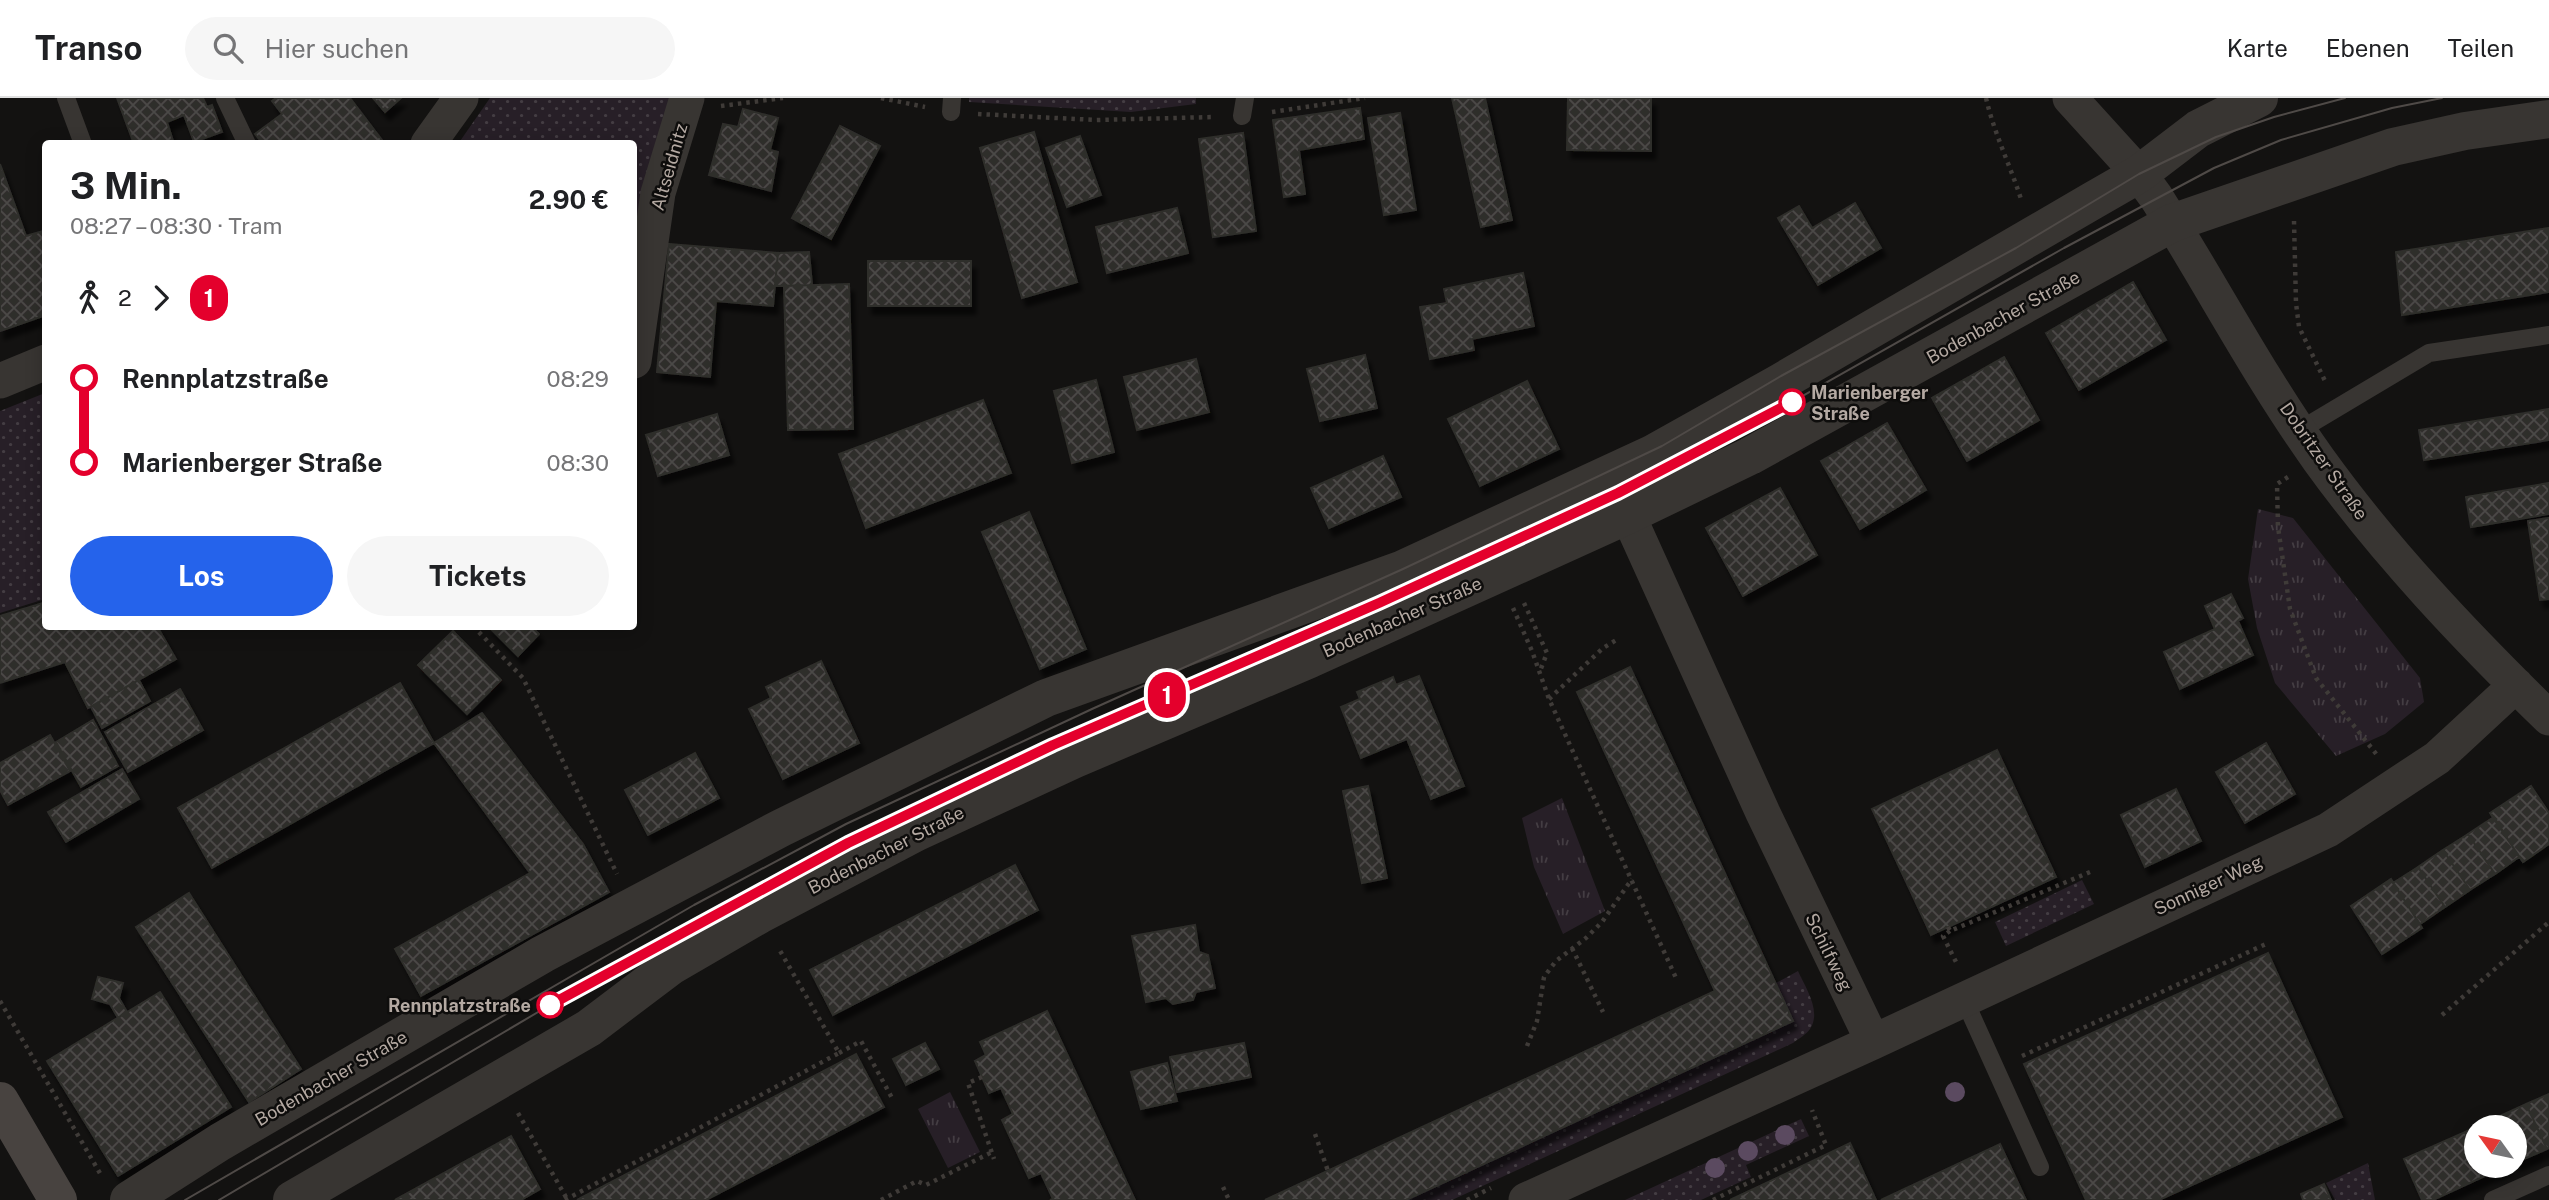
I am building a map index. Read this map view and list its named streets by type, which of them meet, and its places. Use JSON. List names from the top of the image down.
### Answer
{
  "streets": {
    "street": [
      "Altseidnitz",
      "Bodenbacher Straße",
      "Dobritzer Straße",
      "Sonniger Weg",
      "Schilfweg"
    ]
  },
  "crossings": [
    ["Bodenbacher Straße", "Dobritzer Straße"],
    ["Bodenbacher Straße", "Schilfweg"],
    ["Dobritzer Straße", "Sonniger Weg"],
    ["Sonniger Weg", "Schilfweg"]
  ],
  "places": ["Marienberger Straße", "Rennplatzstraße"],
  "lines": ["tram line 1"],
  "north": "top left",
  "page": {
    "header": "Transo",
    "search": "Hier suchen",
    "nav": ["Karte", "Ebenen", "Teilen"],
    "on_map": "1",
    "heading": ["3 Min.", "08:27 – 08:30 · Tram", "2.90 €"],
    "legs": ["2", "1"],
    "list": [
      {
        "name": "Rennplatzstraße",
        "value": "08:29"
      },
      {
        "name": "Marienberger Straße",
        "value": "08:30"
      }
    ],
    "buttons": ["Los", "Tickets"]
  }
}
